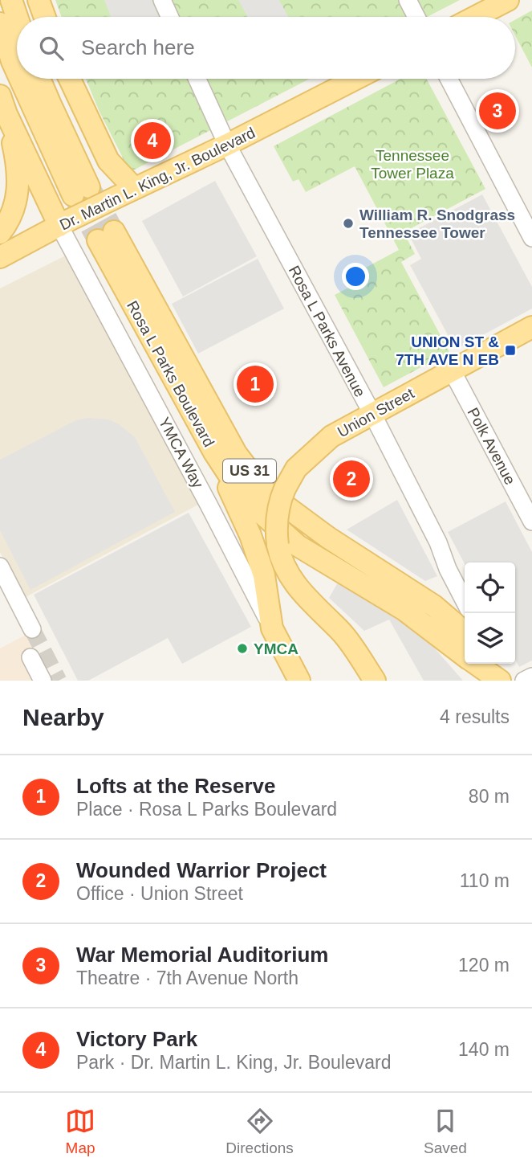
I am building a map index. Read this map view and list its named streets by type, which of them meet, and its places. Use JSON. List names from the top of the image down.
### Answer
{
  "streets": {
    "main road": [
      "Dr. Martin L. King, Jr. Boulevard",
      "Rosa L Parks Boulevard",
      "Union Street",
      "YMCA Way",
      "US 31"
    ],
    "street": ["Rosa L Parks Avenue", "Polk Avenue"]
  },
  "crossings": [
    ["Dr. Martin L. King, Jr. Boulevard", "Rosa L Parks Avenue"],
    ["Dr. Martin L. King, Jr. Boulevard", "YMCA Way"],
    ["Rosa L Parks Avenue", "Union Street"],
    ["Union Street", "Polk Avenue"]
  ],
  "parks": ["Tennessee Tower Plaza"],
  "places": {
    "other": ["William R. Snodgrass Tennessee Tower", "YMCA"],
    "transit": ["UNION ST & 7TH AVE N EB"]
  },
  "page": {
    "search": "Search here",
    "pins": [
      "3",
      "4",
      "1",
      "2"
    ],
    "heading": ["Nearby", "4 results"],
    "list": [
      {
        "mark": "1",
        "name": "Lofts at the Reserve",
        "note": "Place · Rosa L Parks Boulevard",
        "value": "80 m"
      },
      {
        "mark": "2",
        "name": "Wounded Warrior Project",
        "note": "Office · Union Street",
        "value": "110 m"
      },
      {
        "mark": "3",
        "name": "War Memorial Auditorium",
        "note": "Theatre · 7th Avenue North",
        "value": "120 m"
      },
      {
        "mark": "4",
        "name": "Victory Park",
        "note": "Park · Dr. Martin L. King, Jr. Boulevard",
        "value": "140 m"
      }
    ],
    "nav": ["Map", "Directions", "Saved"]
  }
}
